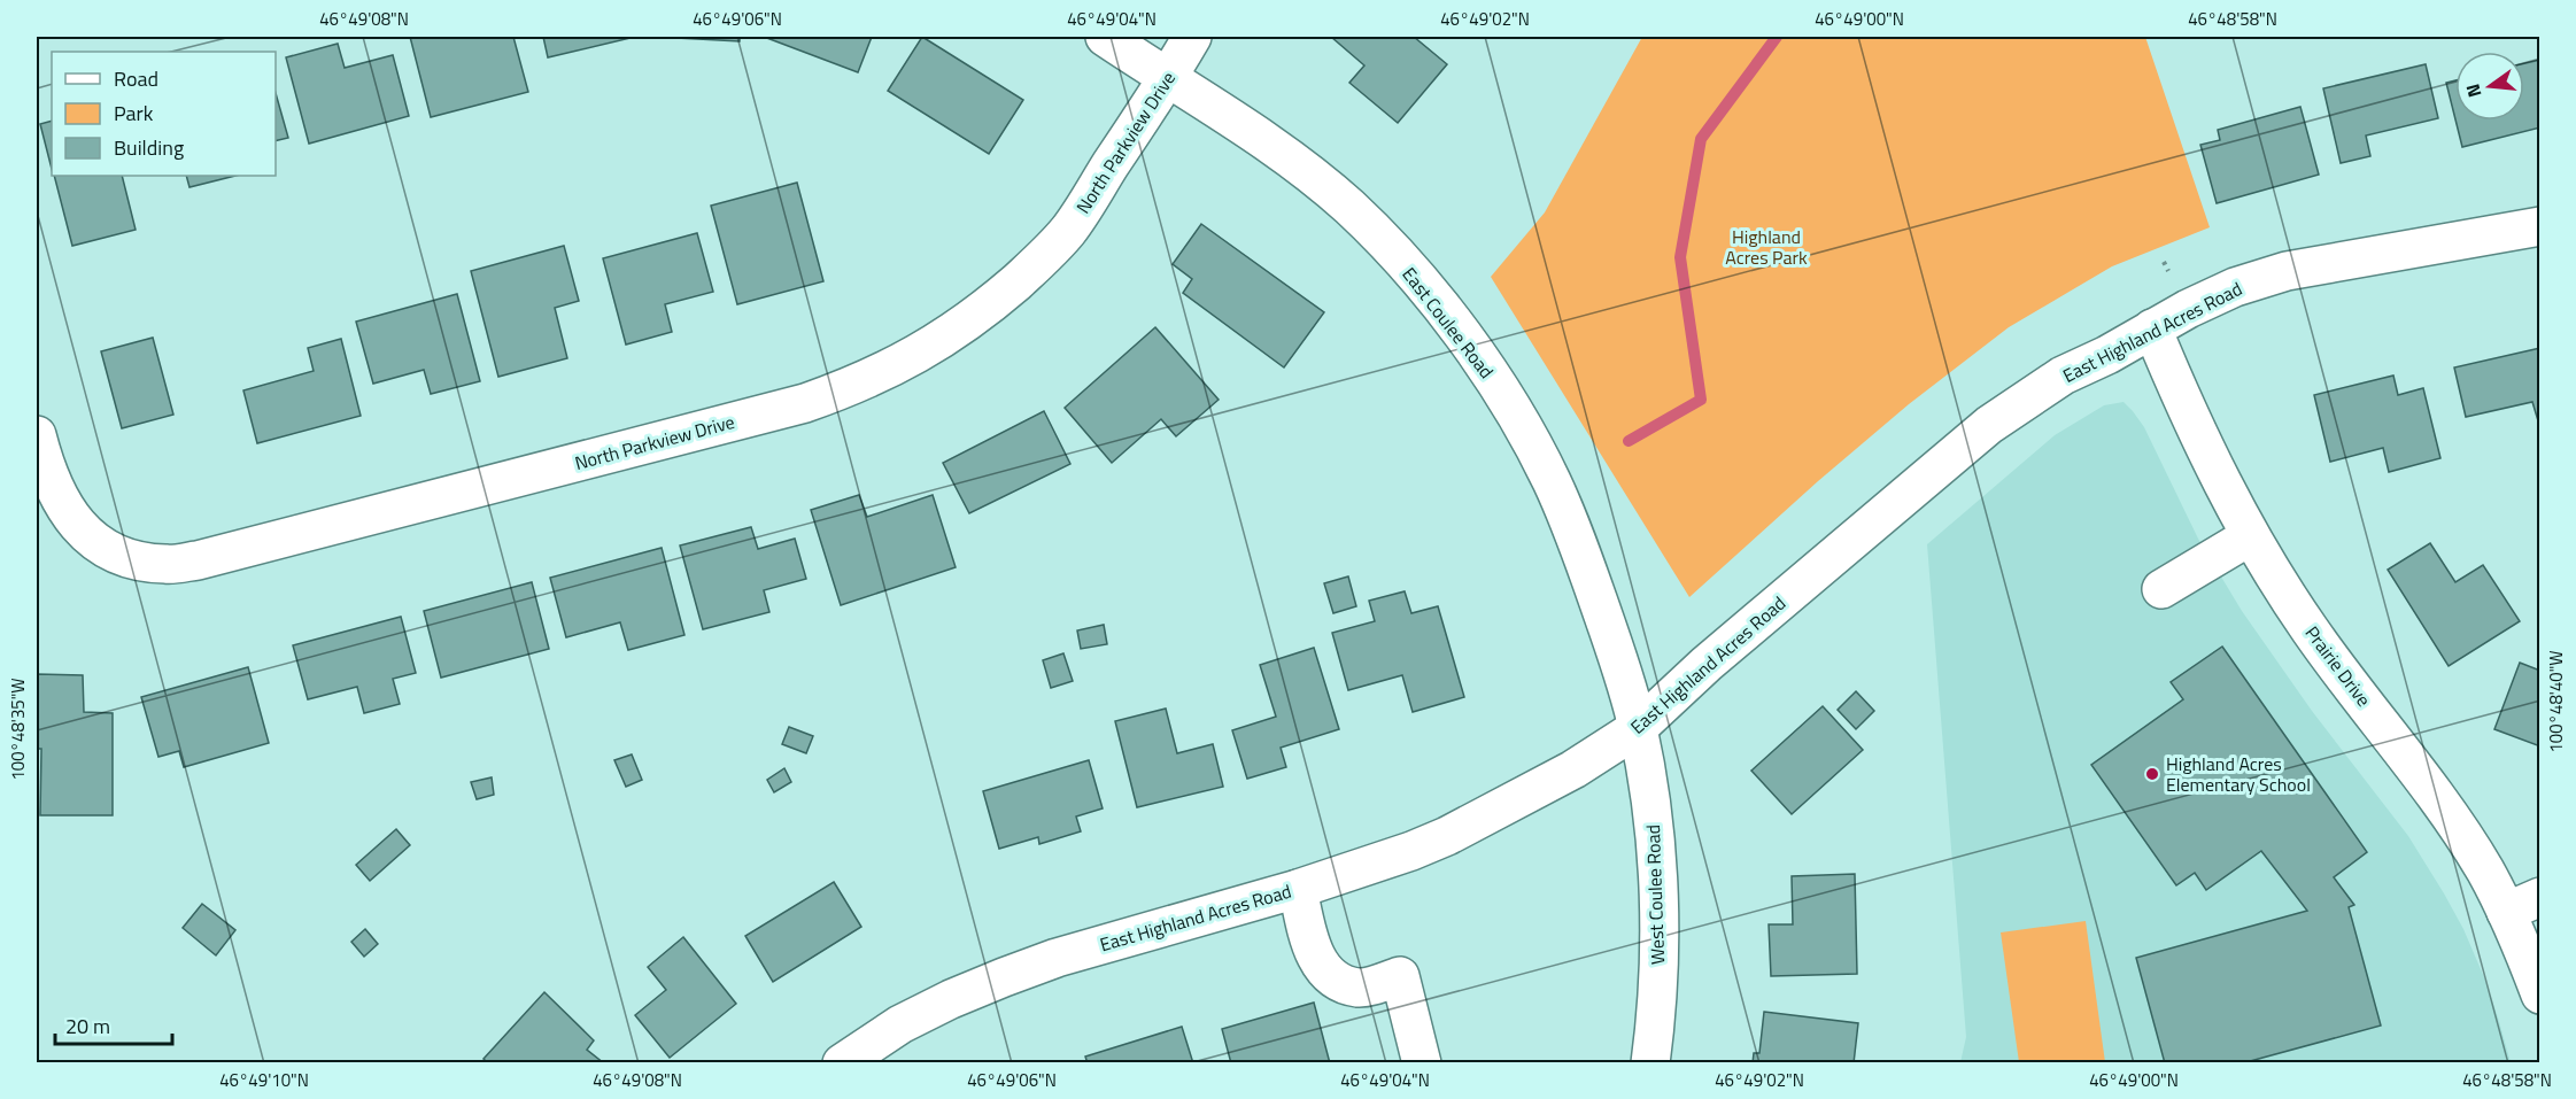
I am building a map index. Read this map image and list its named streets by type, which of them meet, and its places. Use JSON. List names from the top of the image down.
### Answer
{
  "streets": {
    "street": [
      "North Parkview Drive",
      "East Coulee Road",
      "East Highland Acres Road",
      "Prairie Drive",
      "West Coulee Road"
    ]
  },
  "crossings": [
    ["North Parkview Drive", "East Coulee Road"],
    ["East Coulee Road", "East Highland Acres Road"],
    ["East Coulee Road", "West Coulee Road"],
    ["East Highland Acres Road", "Prairie Drive"],
    ["East Highland Acres Road", "West Coulee Road"]
  ],
  "parks": ["Highland Acres Park"],
  "places": ["Highland Acres Elementary School"],
  "legend": ["Road", "Park", "Building"],
  "scale_bar": "20 m",
  "north": "left",
  "coordinates": [
    "46°49'08\"N",
    "46°49'06\"N",
    "46°49'04\"N",
    "46°49'02\"N",
    "46°49'00\"N",
    "46°48'58\"N",
    "100°48'40\"W",
    "100°48'35\"W",
    "46°49'10\"N"
  ]
}
